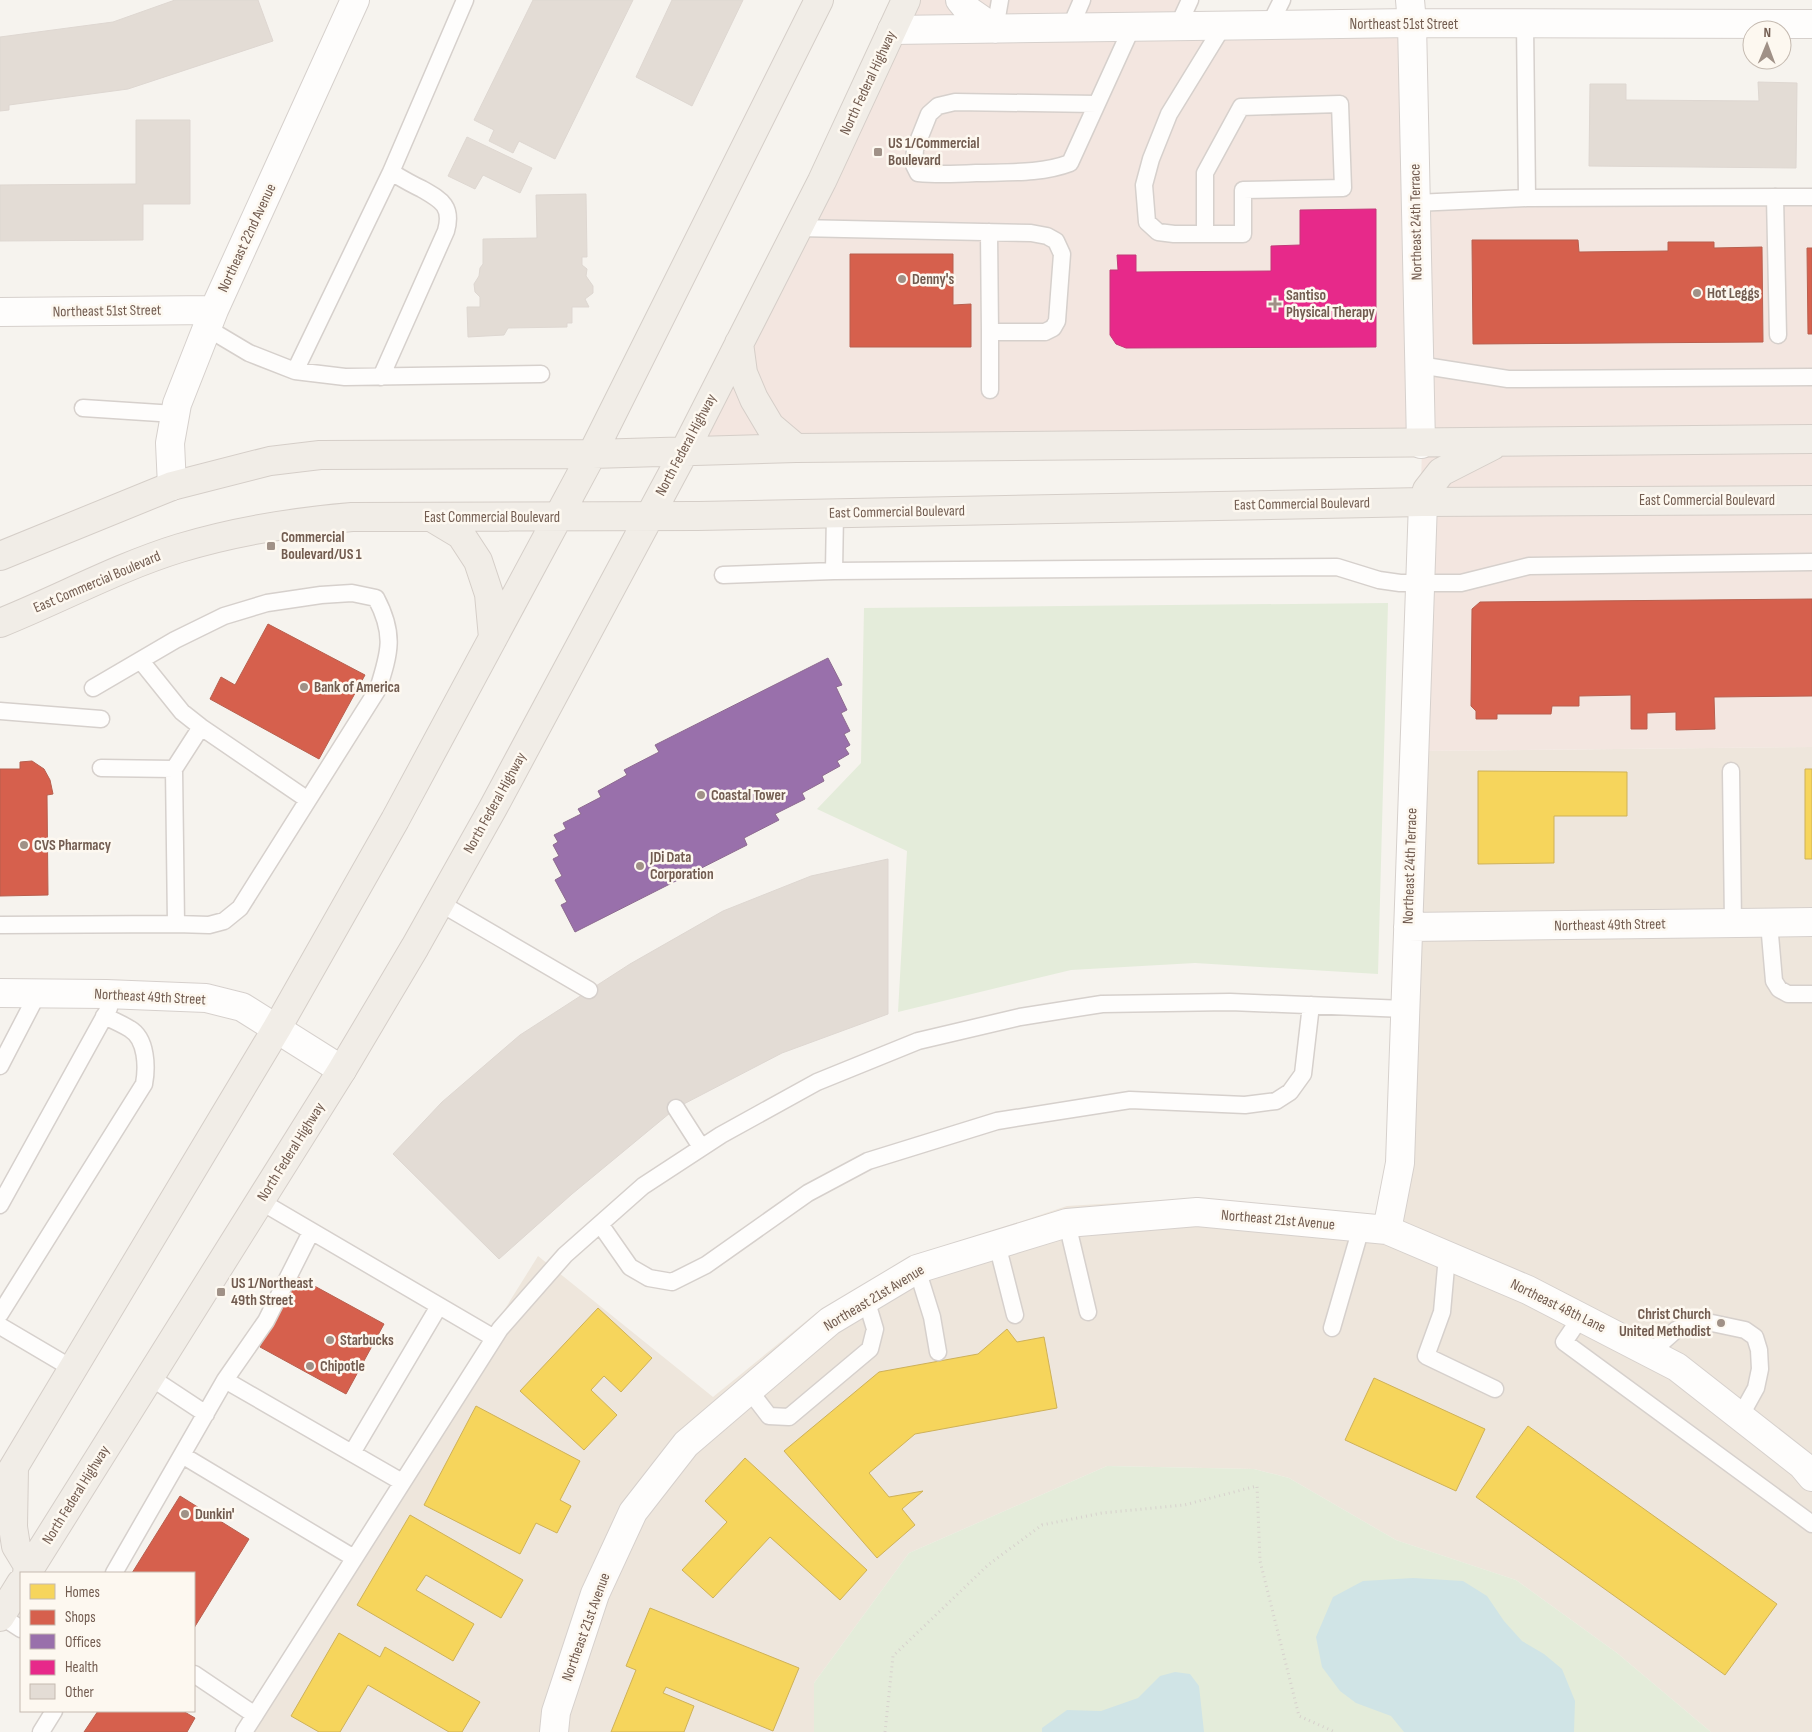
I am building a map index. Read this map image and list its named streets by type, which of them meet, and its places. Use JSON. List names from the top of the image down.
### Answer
{
  "streets": {
    "main road": ["North Federal Highway", "East Commercial Boulevard"],
    "street": [
      "Northeast 51st Street",
      "Northeast 24th Terrace",
      "Northeast 22nd Avenue",
      "Northeast 49th Street",
      "Northeast 21st Avenue",
      "Northeast 48th Lane"
    ]
  },
  "crossings": [
    ["Northeast 51st Street", "North Federal Highway"],
    ["Northeast 51st Street", "Northeast 24th Terrace"],
    ["Northeast 51st Street", "Northeast 22nd Avenue"],
    ["North Federal Highway", "East Commercial Boulevard"],
    ["North Federal Highway", "Northeast 49th Street"],
    ["Northeast 24th Terrace", "East Commercial Boulevard"],
    ["Northeast 24th Terrace", "Northeast 49th Street"],
    ["Northeast 24th Terrace", "Northeast 21st Avenue"],
    ["Northeast 24th Terrace", "Northeast 48th Lane"],
    ["Northeast 21st Avenue", "Northeast 48th Lane"]
  ],
  "places": {
    "transit": ["US 1/Commercial Boulevard", "Commercial Boulevard/US 1", "US 1/Northeast 49th Street"],
    "other": [
      "Denny's",
      "Hot Leggs",
      "Bank of America",
      "Coastal Tower",
      "CVS Pharmacy",
      "JDi Data Corporation",
      "Christ Church United Methodist",
      "Starbucks",
      "Chipotle",
      "Dunkin'"
    ],
    "health": ["Santiso Physical Therapy"]
  },
  "legend": [
    "Homes",
    "Shops",
    "Offices",
    "Health",
    "Other"
  ],
  "north": "top"
}
